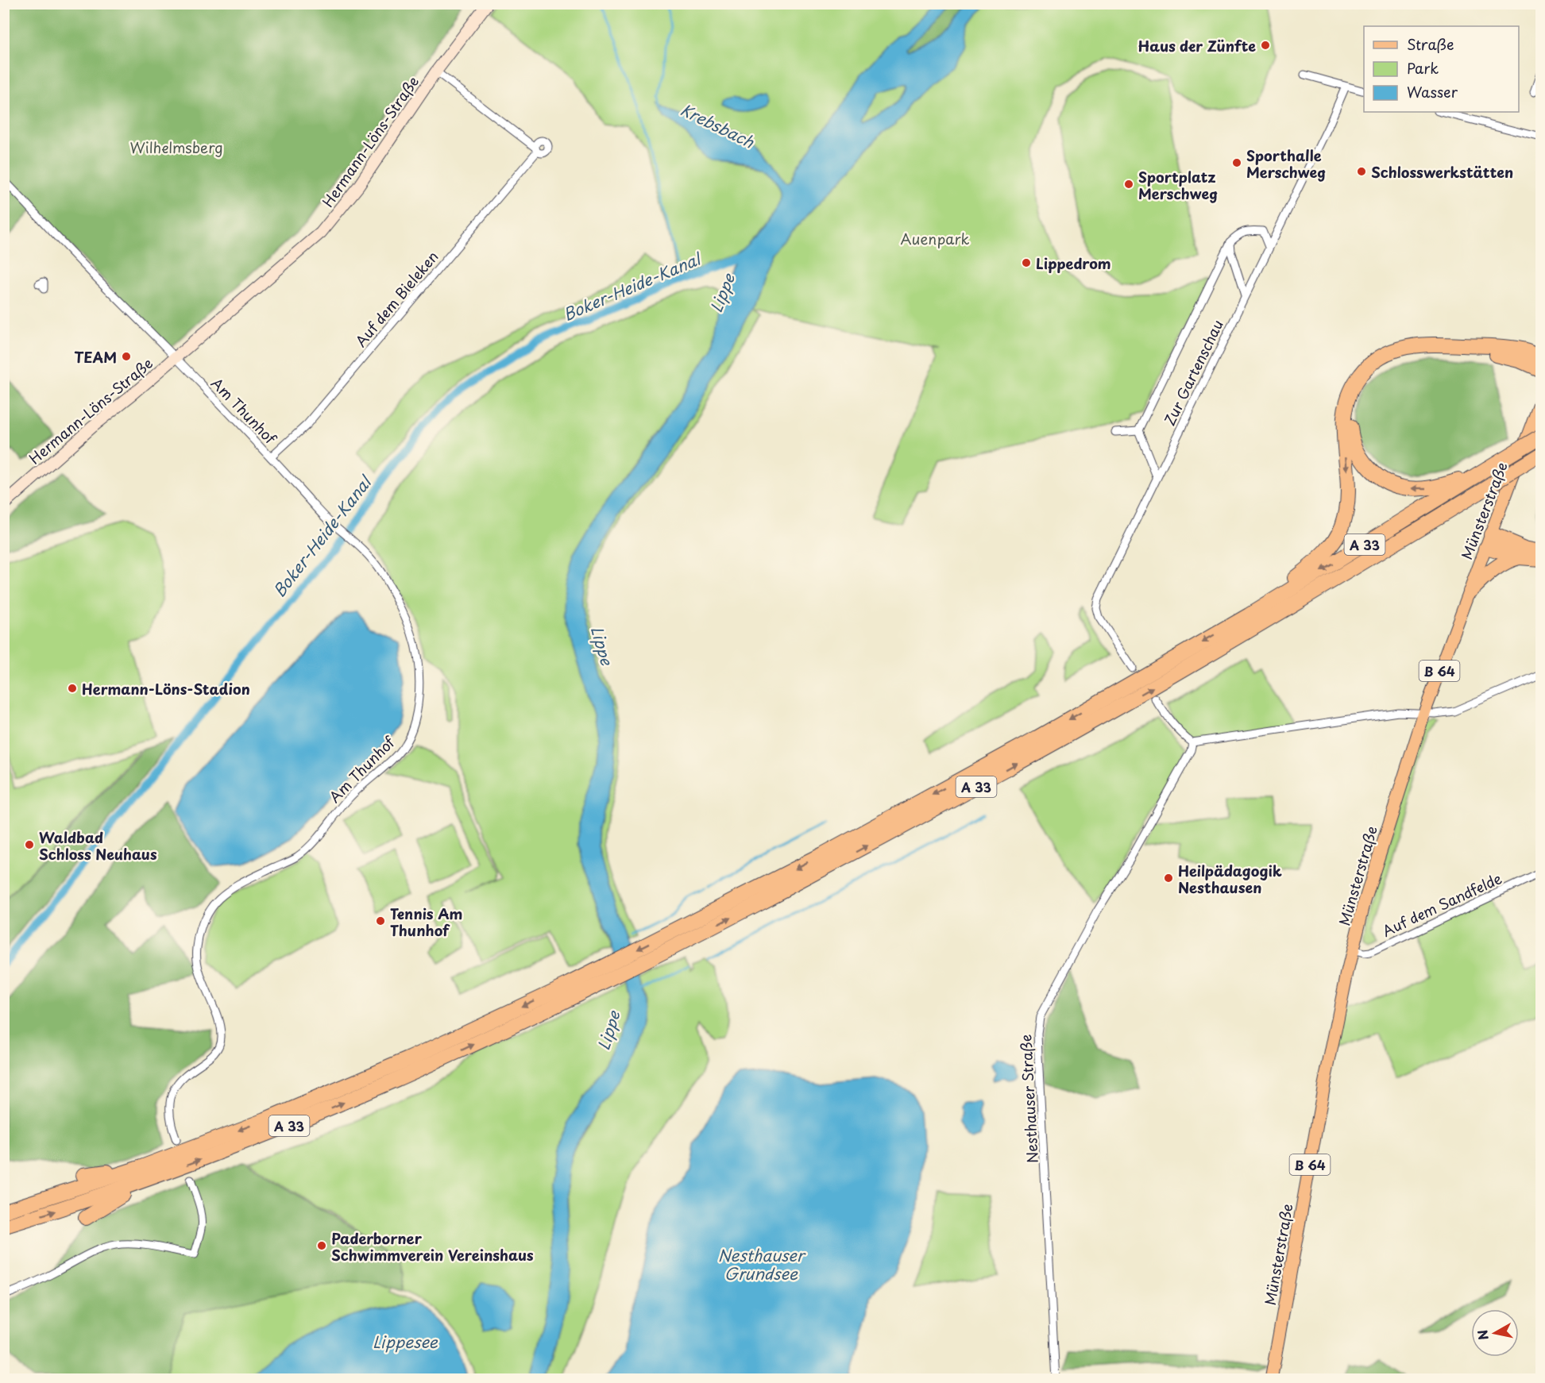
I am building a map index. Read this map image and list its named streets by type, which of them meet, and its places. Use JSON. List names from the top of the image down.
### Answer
{
  "streets": {
    "highway": ["A 33"],
    "main road": ["Münsterstraße", "B 64"],
    "street": [
      "Hermann-Löns-Straße",
      "Auf dem Bieleken",
      "Zur Gartenschau",
      "Am Thunhof",
      "Auf dem Sandfelde",
      "Nesthauser Straße"
    ]
  },
  "crossings": [
    ["Hermann-Löns-Straße", "Auf dem Bieleken"],
    ["Hermann-Löns-Straße", "Am Thunhof"],
    ["Auf dem Bieleken", "Am Thunhof"],
    ["Münsterstraße", "Auf dem Sandfelde"]
  ],
  "water": [
    "Krebsbach",
    "Boker-Heide-Kanal",
    "Lippe",
    "Nesthauser Grundsee",
    "Lippesee"
  ],
  "parks": ["Wilhelmsberg", "Auenpark"],
  "places": [
    "Haus der Zünfte",
    "Sporthalle Merschweg",
    "Schlosswerkstätten",
    "Sportplatz Merschweg",
    "Lippedrom",
    "TEAM",
    "Hermann-Löns-Stadion",
    "Waldbad Schloss Neuhaus",
    "Heilpädagogik Nesthausen",
    "Tennis Am Thunhof",
    "Paderborner Schwimmverein Vereinshaus"
  ],
  "legend": ["Straße", "Park", "Wasser"],
  "north": "left"
}
